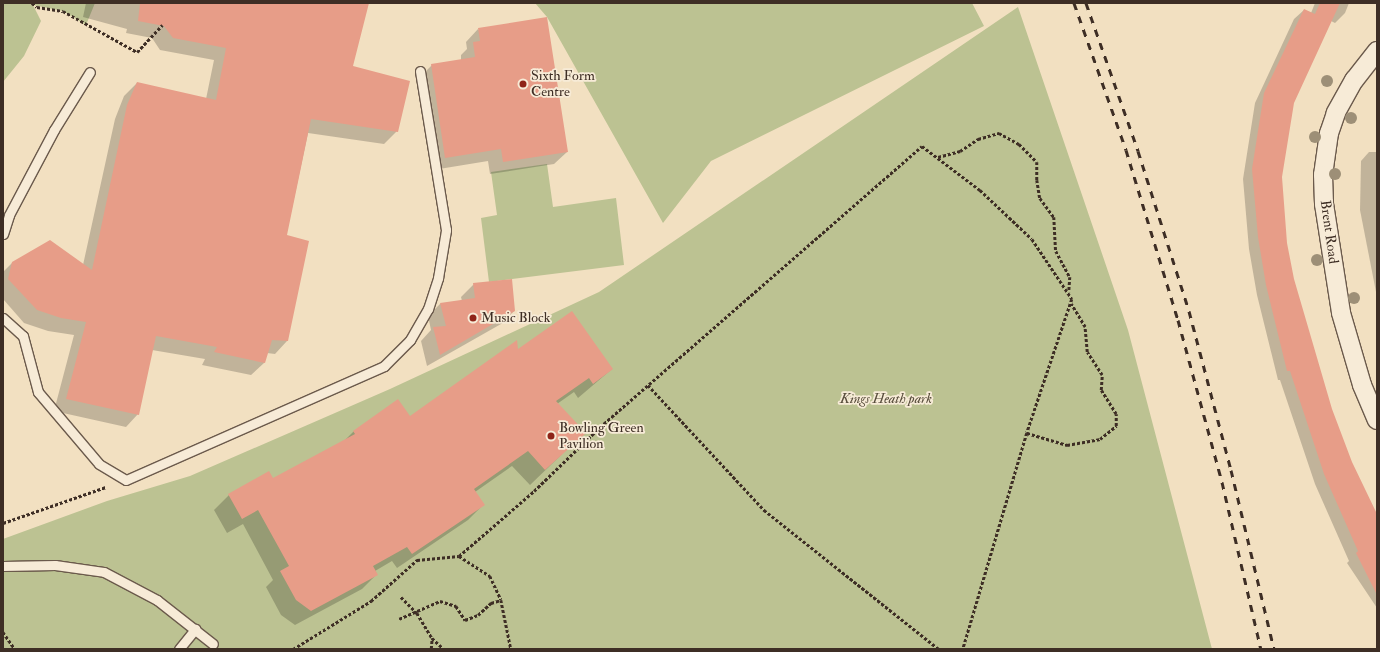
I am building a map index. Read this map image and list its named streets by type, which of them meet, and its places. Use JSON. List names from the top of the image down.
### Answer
{
  "streets": {
    "street": ["Brent Road"]
  },
  "parks": ["Kings Heath park"],
  "places": ["Sixth Form Centre", "Music Block", "Bowling Green Pavilion"]
}
